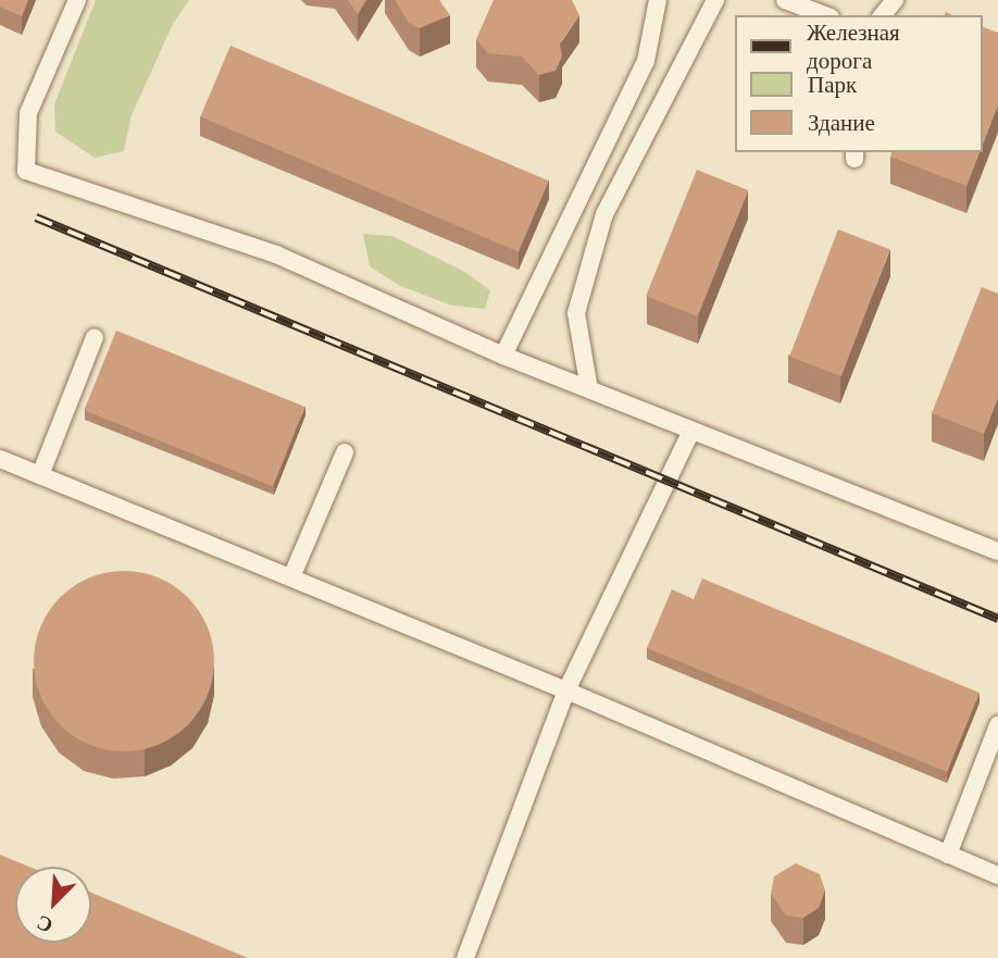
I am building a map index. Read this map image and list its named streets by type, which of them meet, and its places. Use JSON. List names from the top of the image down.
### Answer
{
  "legend": ["Железная дорога", "Парк", "Здание"],
  "north": "bottom left"
}
